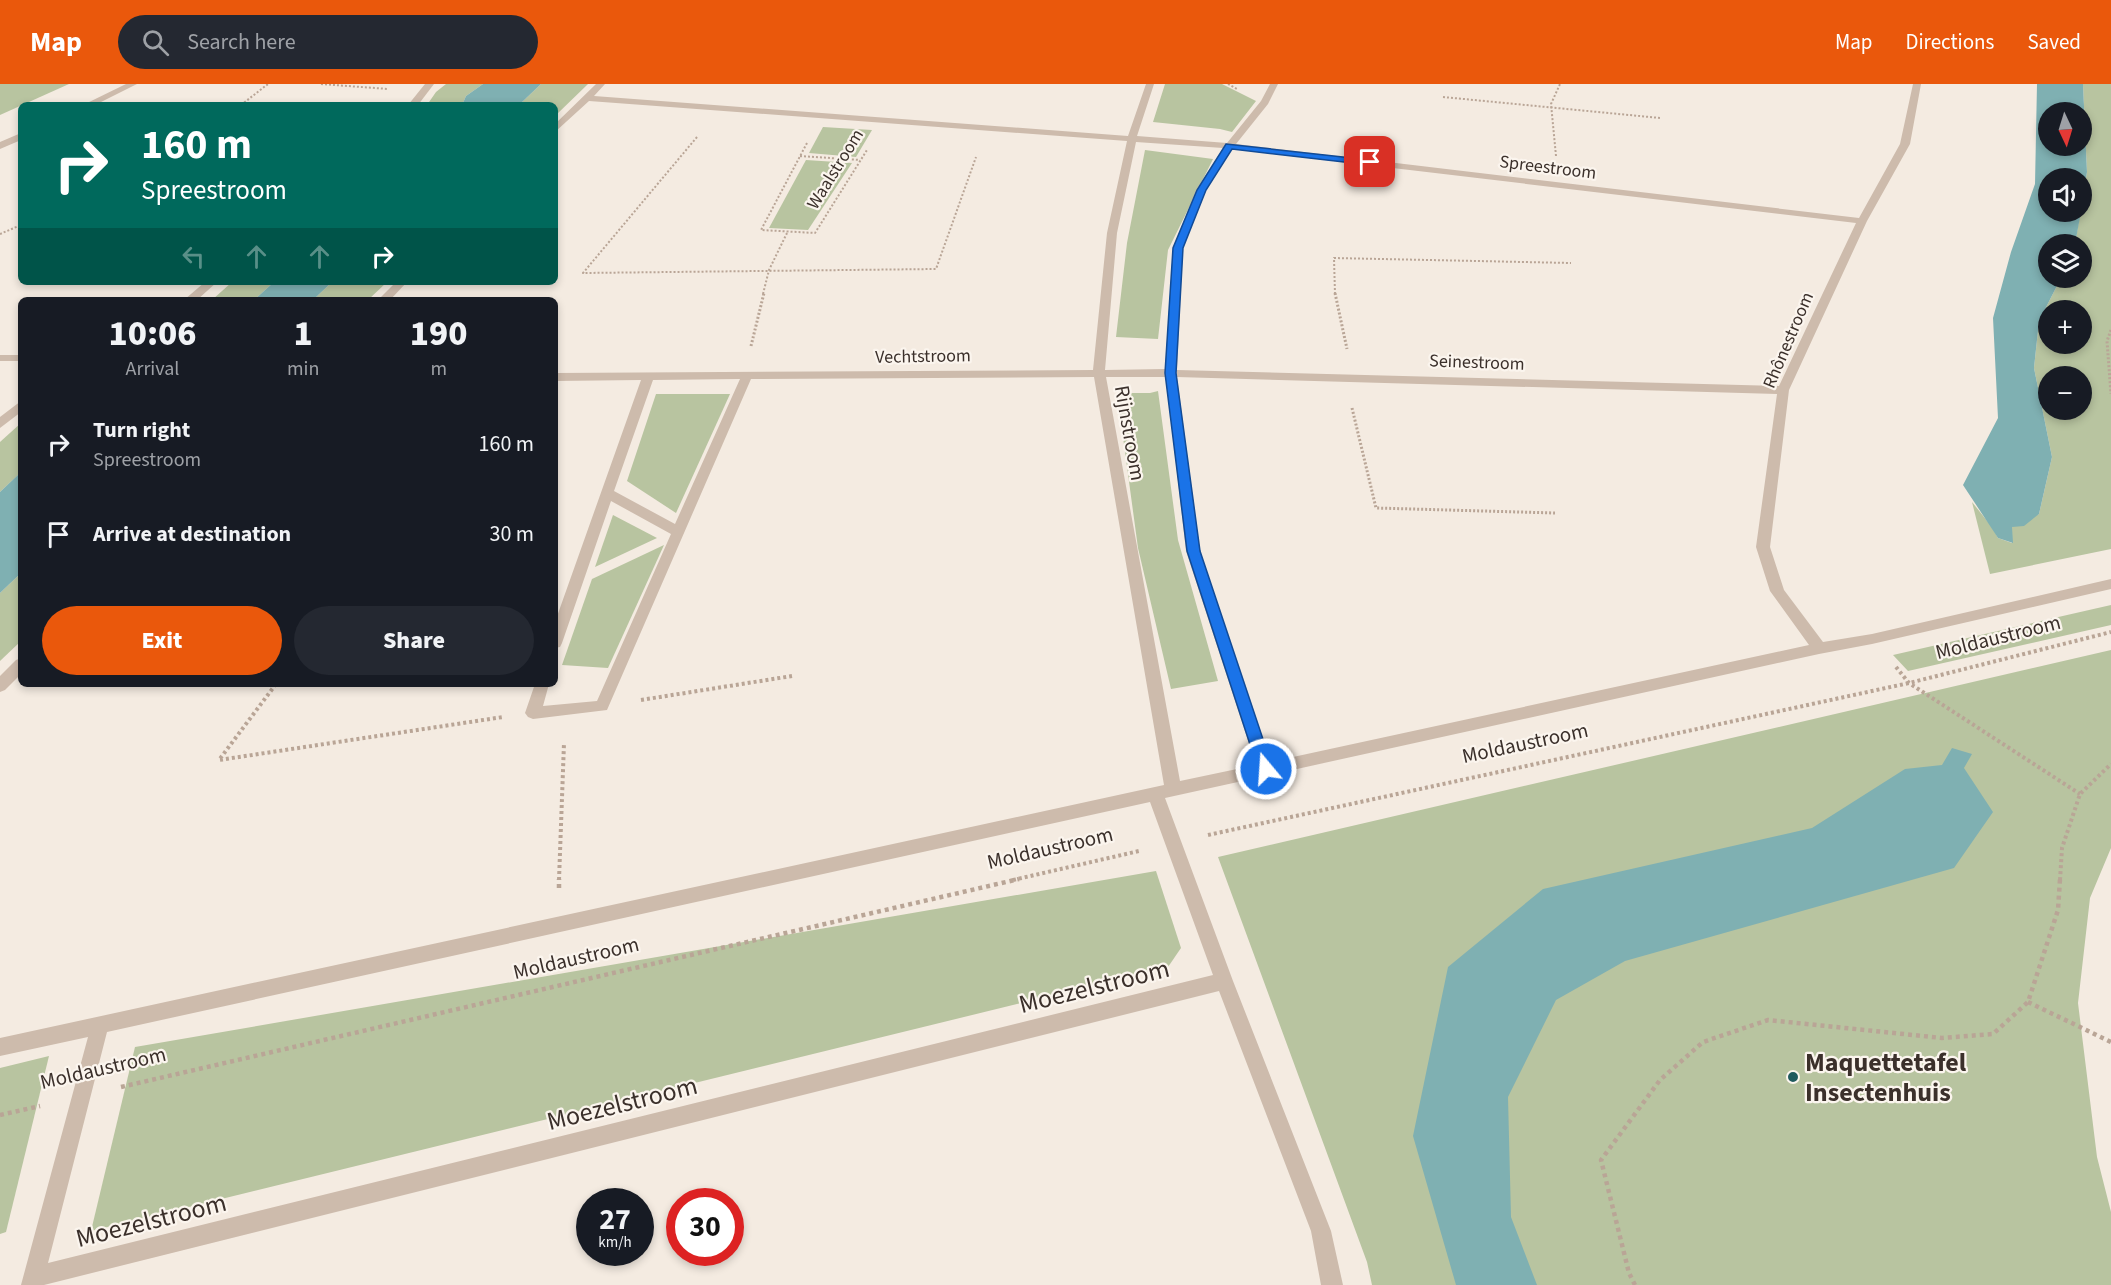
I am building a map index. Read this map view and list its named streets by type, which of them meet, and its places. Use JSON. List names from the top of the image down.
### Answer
{
  "streets": {
    "street": [
      "Spreestroom",
      "Waalstroom",
      "Rhônestroom",
      "Vechtstroom",
      "Seinestroom",
      "Rijnstroom",
      "Moldaustroom",
      "Moezelstroom"
    ]
  },
  "crossings": [
    ["Spreestroom", "Waalstroom"],
    ["Spreestroom", "Rhônestroom"],
    ["Spreestroom", "Rijnstroom"],
    ["Waalstroom", "Rijnstroom"],
    ["Rhônestroom", "Seinestroom"],
    ["Rhônestroom", "Moldaustroom"],
    ["Vechtstroom", "Seinestroom"],
    ["Vechtstroom", "Rijnstroom"],
    ["Rijnstroom", "Moldaustroom"],
    ["Moldaustroom", "Moezelstroom"]
  ],
  "places": ["Maquettetafel Insectenhuis"],
  "north": "bottom",
  "page": {
    "header": "Map",
    "search": "Search here",
    "nav": ["Map", "Directions", "Saved"],
    "map_buttons": ["+", "−"],
    "turn": ["160 m", "Spreestroom"],
    "eta": [
      "10:06",
      "Arrival",
      "1",
      "min",
      "190",
      "m"
    ],
    "list": [
      {
        "name": "Turn right",
        "note": "Spreestroom",
        "value": "160 m"
      },
      {
        "name": "Arrive at destination",
        "value": "30 m"
      }
    ],
    "buttons": ["Exit", "Share"],
    "speed": "27 km/h",
    "limit": "30"
  }
}
